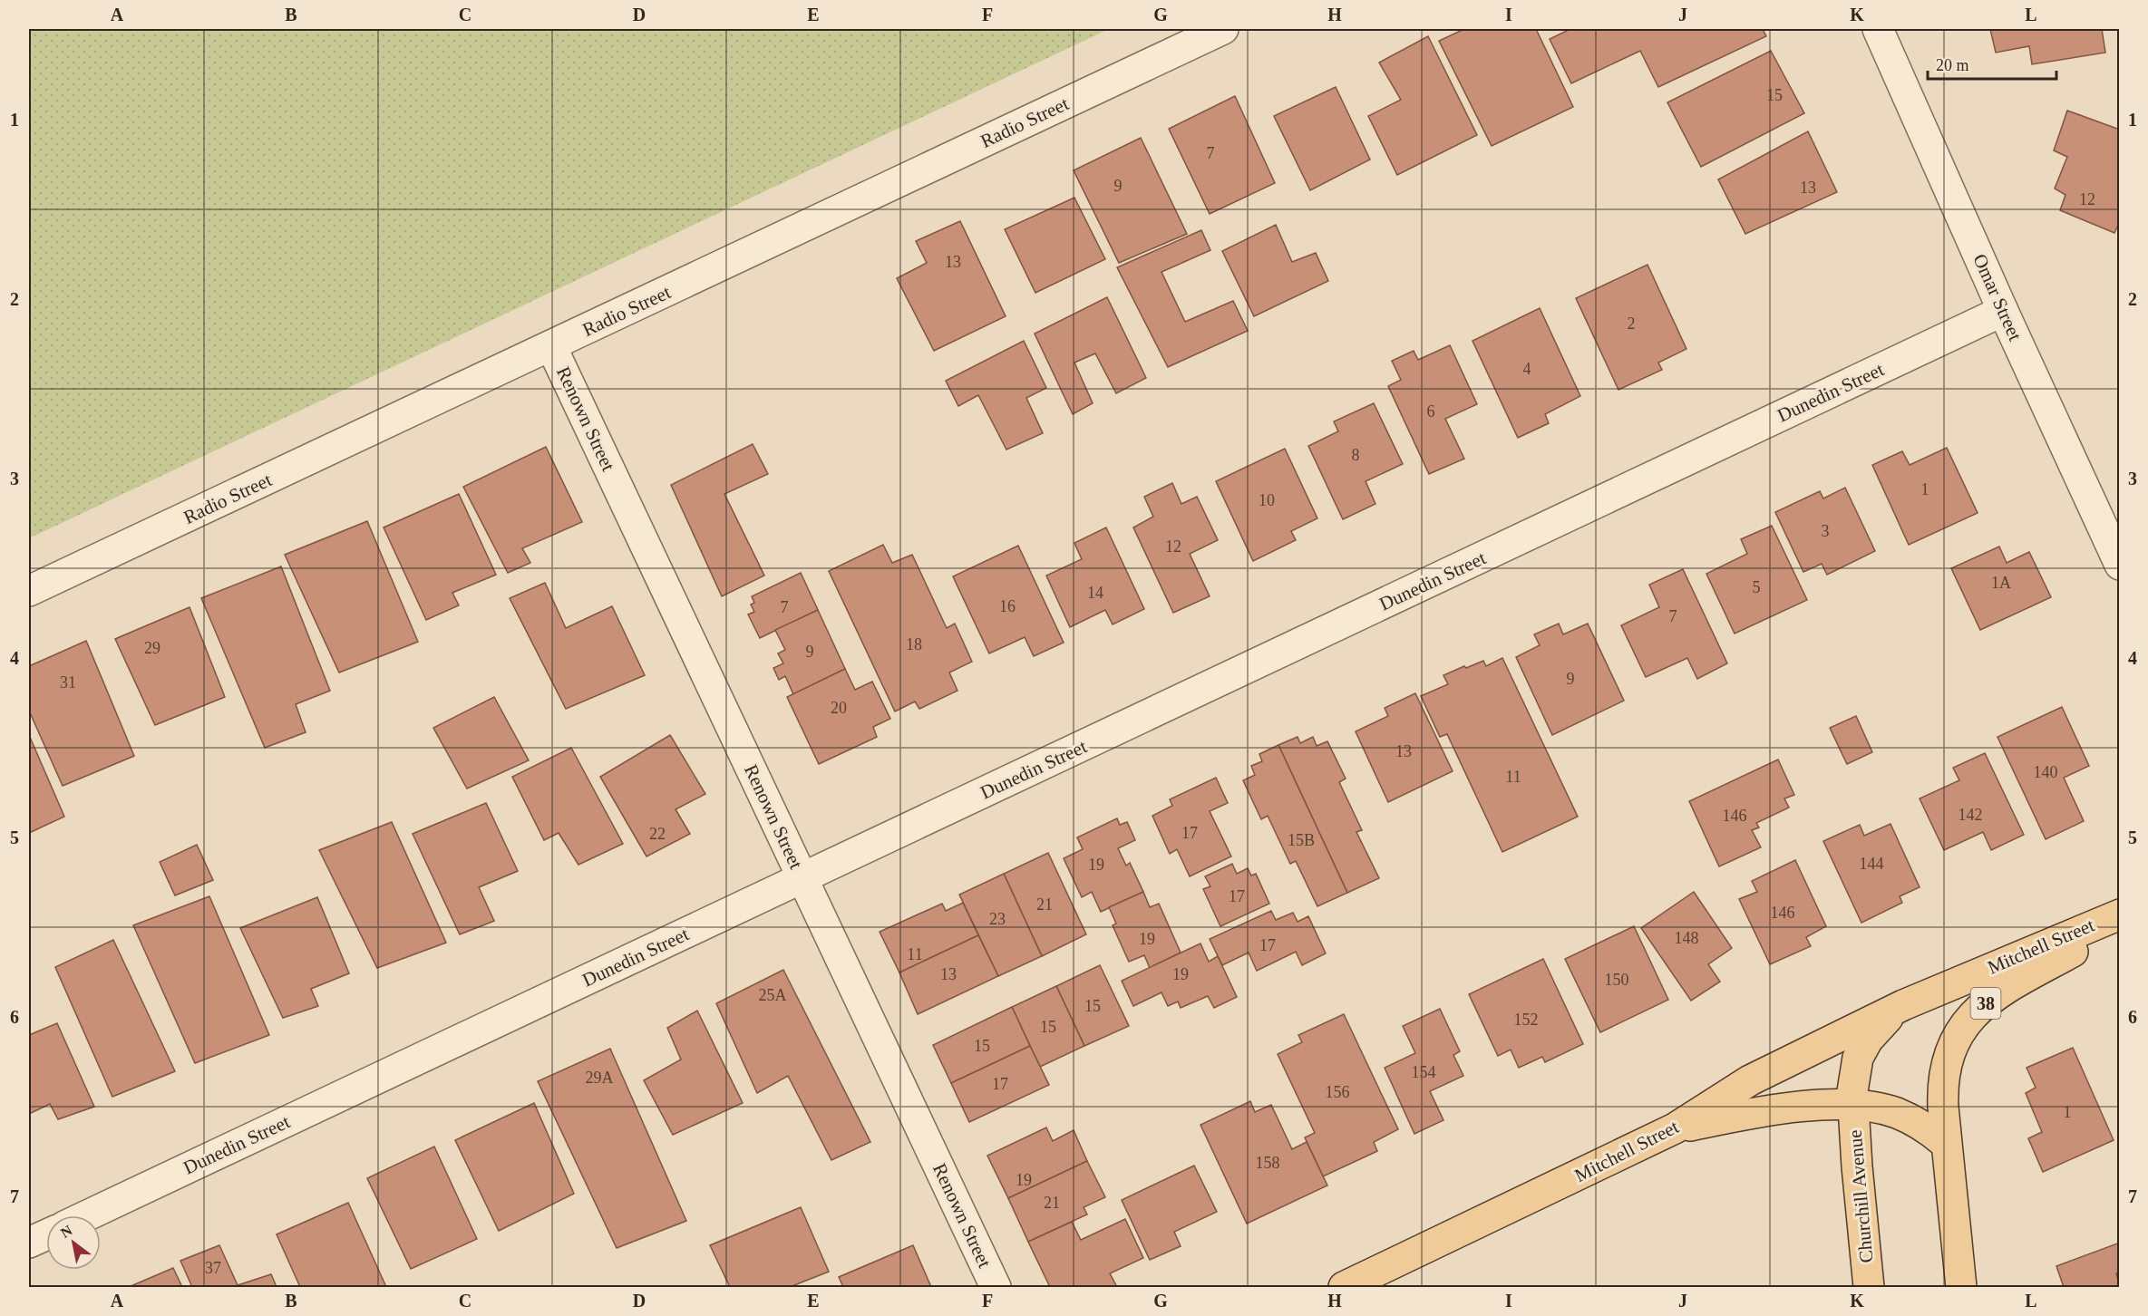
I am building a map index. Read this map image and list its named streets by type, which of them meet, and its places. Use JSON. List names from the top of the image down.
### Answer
{
  "streets": {
    "main road": ["Mitchell Street", "38", "Churchill Avenue"],
    "street": [
      "Radio Street",
      "Omar Street",
      "Dunedin Street",
      "Renown Street"
    ]
  },
  "crossings": [
    ["Radio Street", "Renown Street"],
    ["Omar Street", "Dunedin Street"],
    ["Dunedin Street", "Renown Street"],
    ["Mitchell Street", "38"],
    ["Mitchell Street", "Churchill Avenue"]
  ],
  "house_numbers": [
    "15",
    "7",
    "9",
    "13",
    "12",
    "13",
    "2",
    "4",
    "6",
    "8",
    "1",
    "10",
    "3",
    "12",
    "1A",
    "5",
    "14",
    "16",
    "7",
    "7",
    "18",
    "29",
    "9",
    "9",
    "31",
    "20",
    "13",
    "140",
    "11",
    "142",
    "146",
    "17",
    "22",
    "15B",
    "144",
    "19",
    "17",
    "21",
    "146",
    "23",
    "148",
    "19",
    "17",
    "11",
    "13",
    "19",
    "150",
    "25A",
    "15",
    "152",
    "15",
    "15",
    "154",
    "29A",
    "17",
    "156",
    "1",
    "158",
    "19",
    "21",
    "37"
  ],
  "scale_bar": "20 m",
  "north": "top left",
  "grid": {
    "columns": [
      "A",
      "B",
      "C",
      "D",
      "E",
      "F",
      "G",
      "H",
      "I",
      "J",
      "K",
      "L"
    ],
    "rows": [
      "1",
      "2",
      "3",
      "4",
      "5",
      "6",
      "7"
    ]
  }
}
